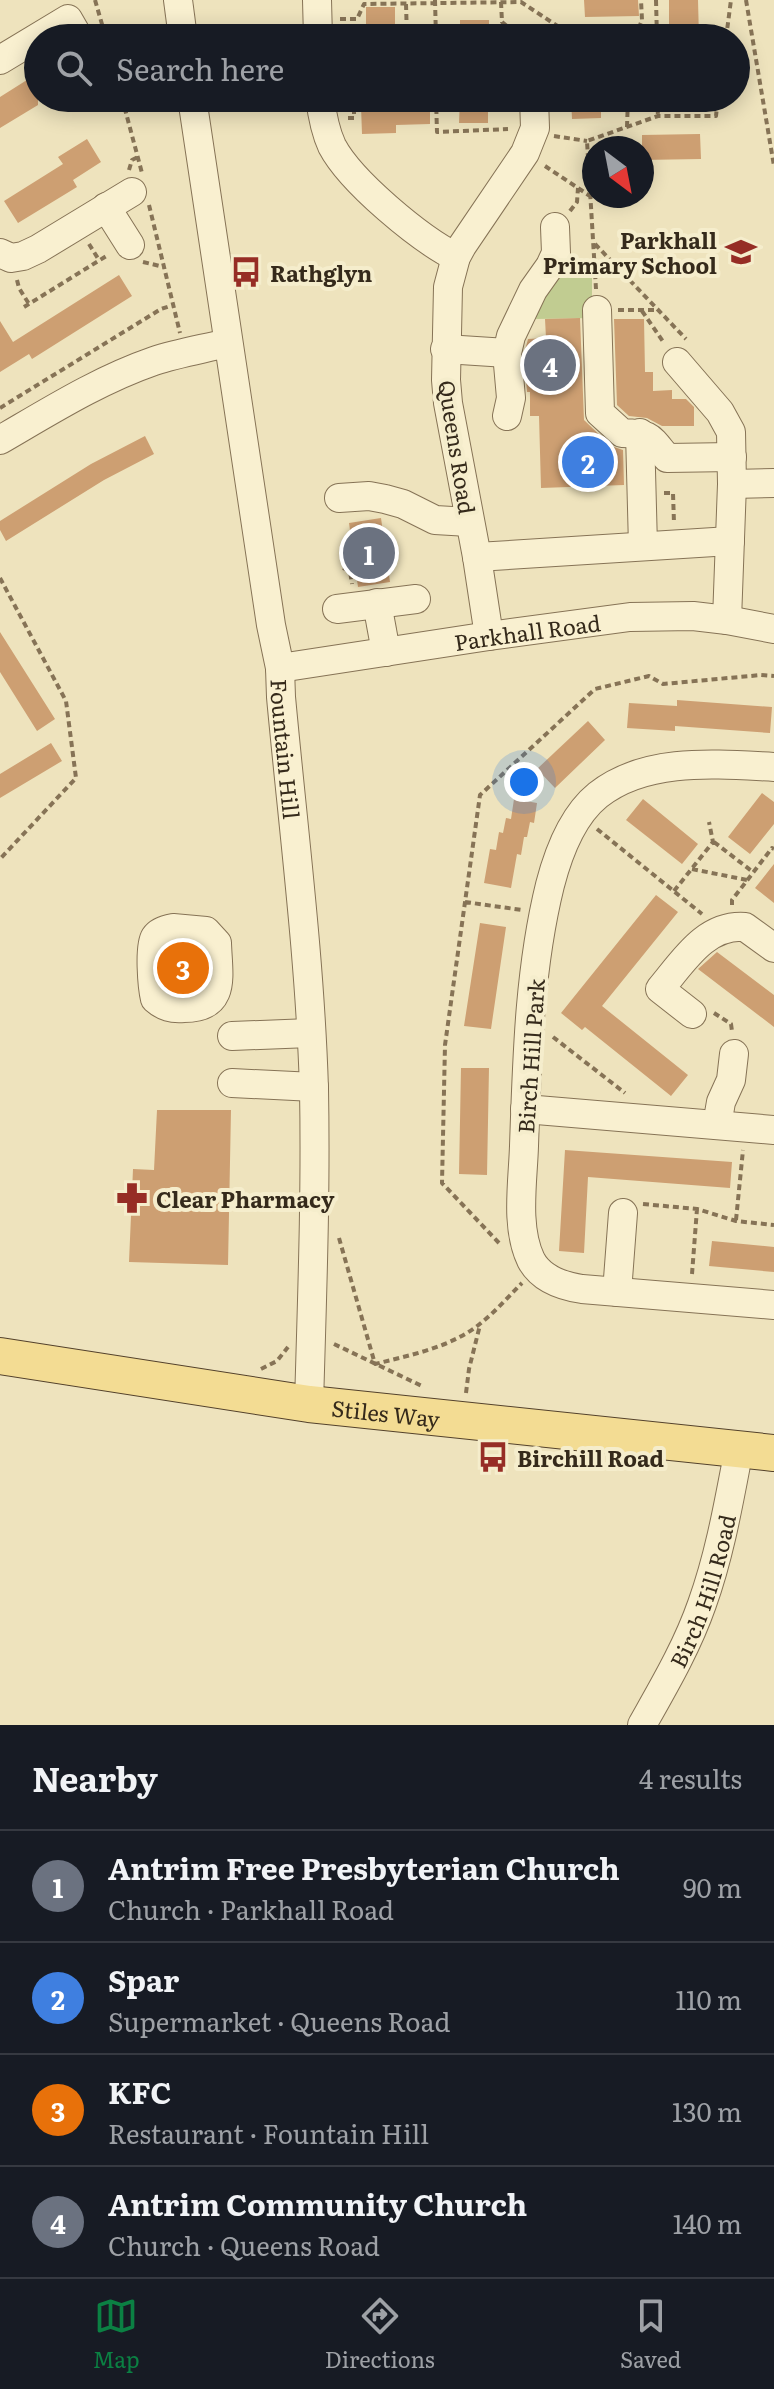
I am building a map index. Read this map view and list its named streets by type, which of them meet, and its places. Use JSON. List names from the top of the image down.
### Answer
{
  "streets": {
    "main road": ["Stiles Way"],
    "street": [
      "Queens Road",
      "Parkhall Road",
      "Fountain Hill",
      "Birch Hill Park",
      "Birch Hill Road"
    ]
  },
  "crossings": [
    ["Queens Road", "Parkhall Road"],
    ["Parkhall Road", "Fountain Hill"],
    ["Fountain Hill", "Stiles Way"],
    ["Stiles Way", "Birch Hill Road"]
  ],
  "places": {
    "school or university": ["Parkhall Primary School"],
    "bus stop": ["Rathglyn", "Birchill Road"],
    "pharmacy": ["Clear Pharmacy"]
  },
  "north": "bottom right",
  "page": {
    "search": "Search here",
    "pins": [
      "4",
      "2",
      "1",
      "3"
    ],
    "heading": ["Nearby", "4 results"],
    "list": [
      {
        "mark": "1",
        "name": "Antrim Free Presbyterian Church",
        "note": "Church · Parkhall Road",
        "value": "90 m"
      },
      {
        "mark": "2",
        "name": "Spar",
        "note": "Supermarket · Queens Road",
        "value": "110 m"
      },
      {
        "mark": "3",
        "name": "KFC",
        "note": "Restaurant · Fountain Hill",
        "value": "130 m"
      },
      {
        "mark": "4",
        "name": "Antrim Community Church",
        "note": "Church · Queens Road",
        "value": "140 m"
      }
    ],
    "nav": ["Map", "Directions", "Saved"]
  }
}
